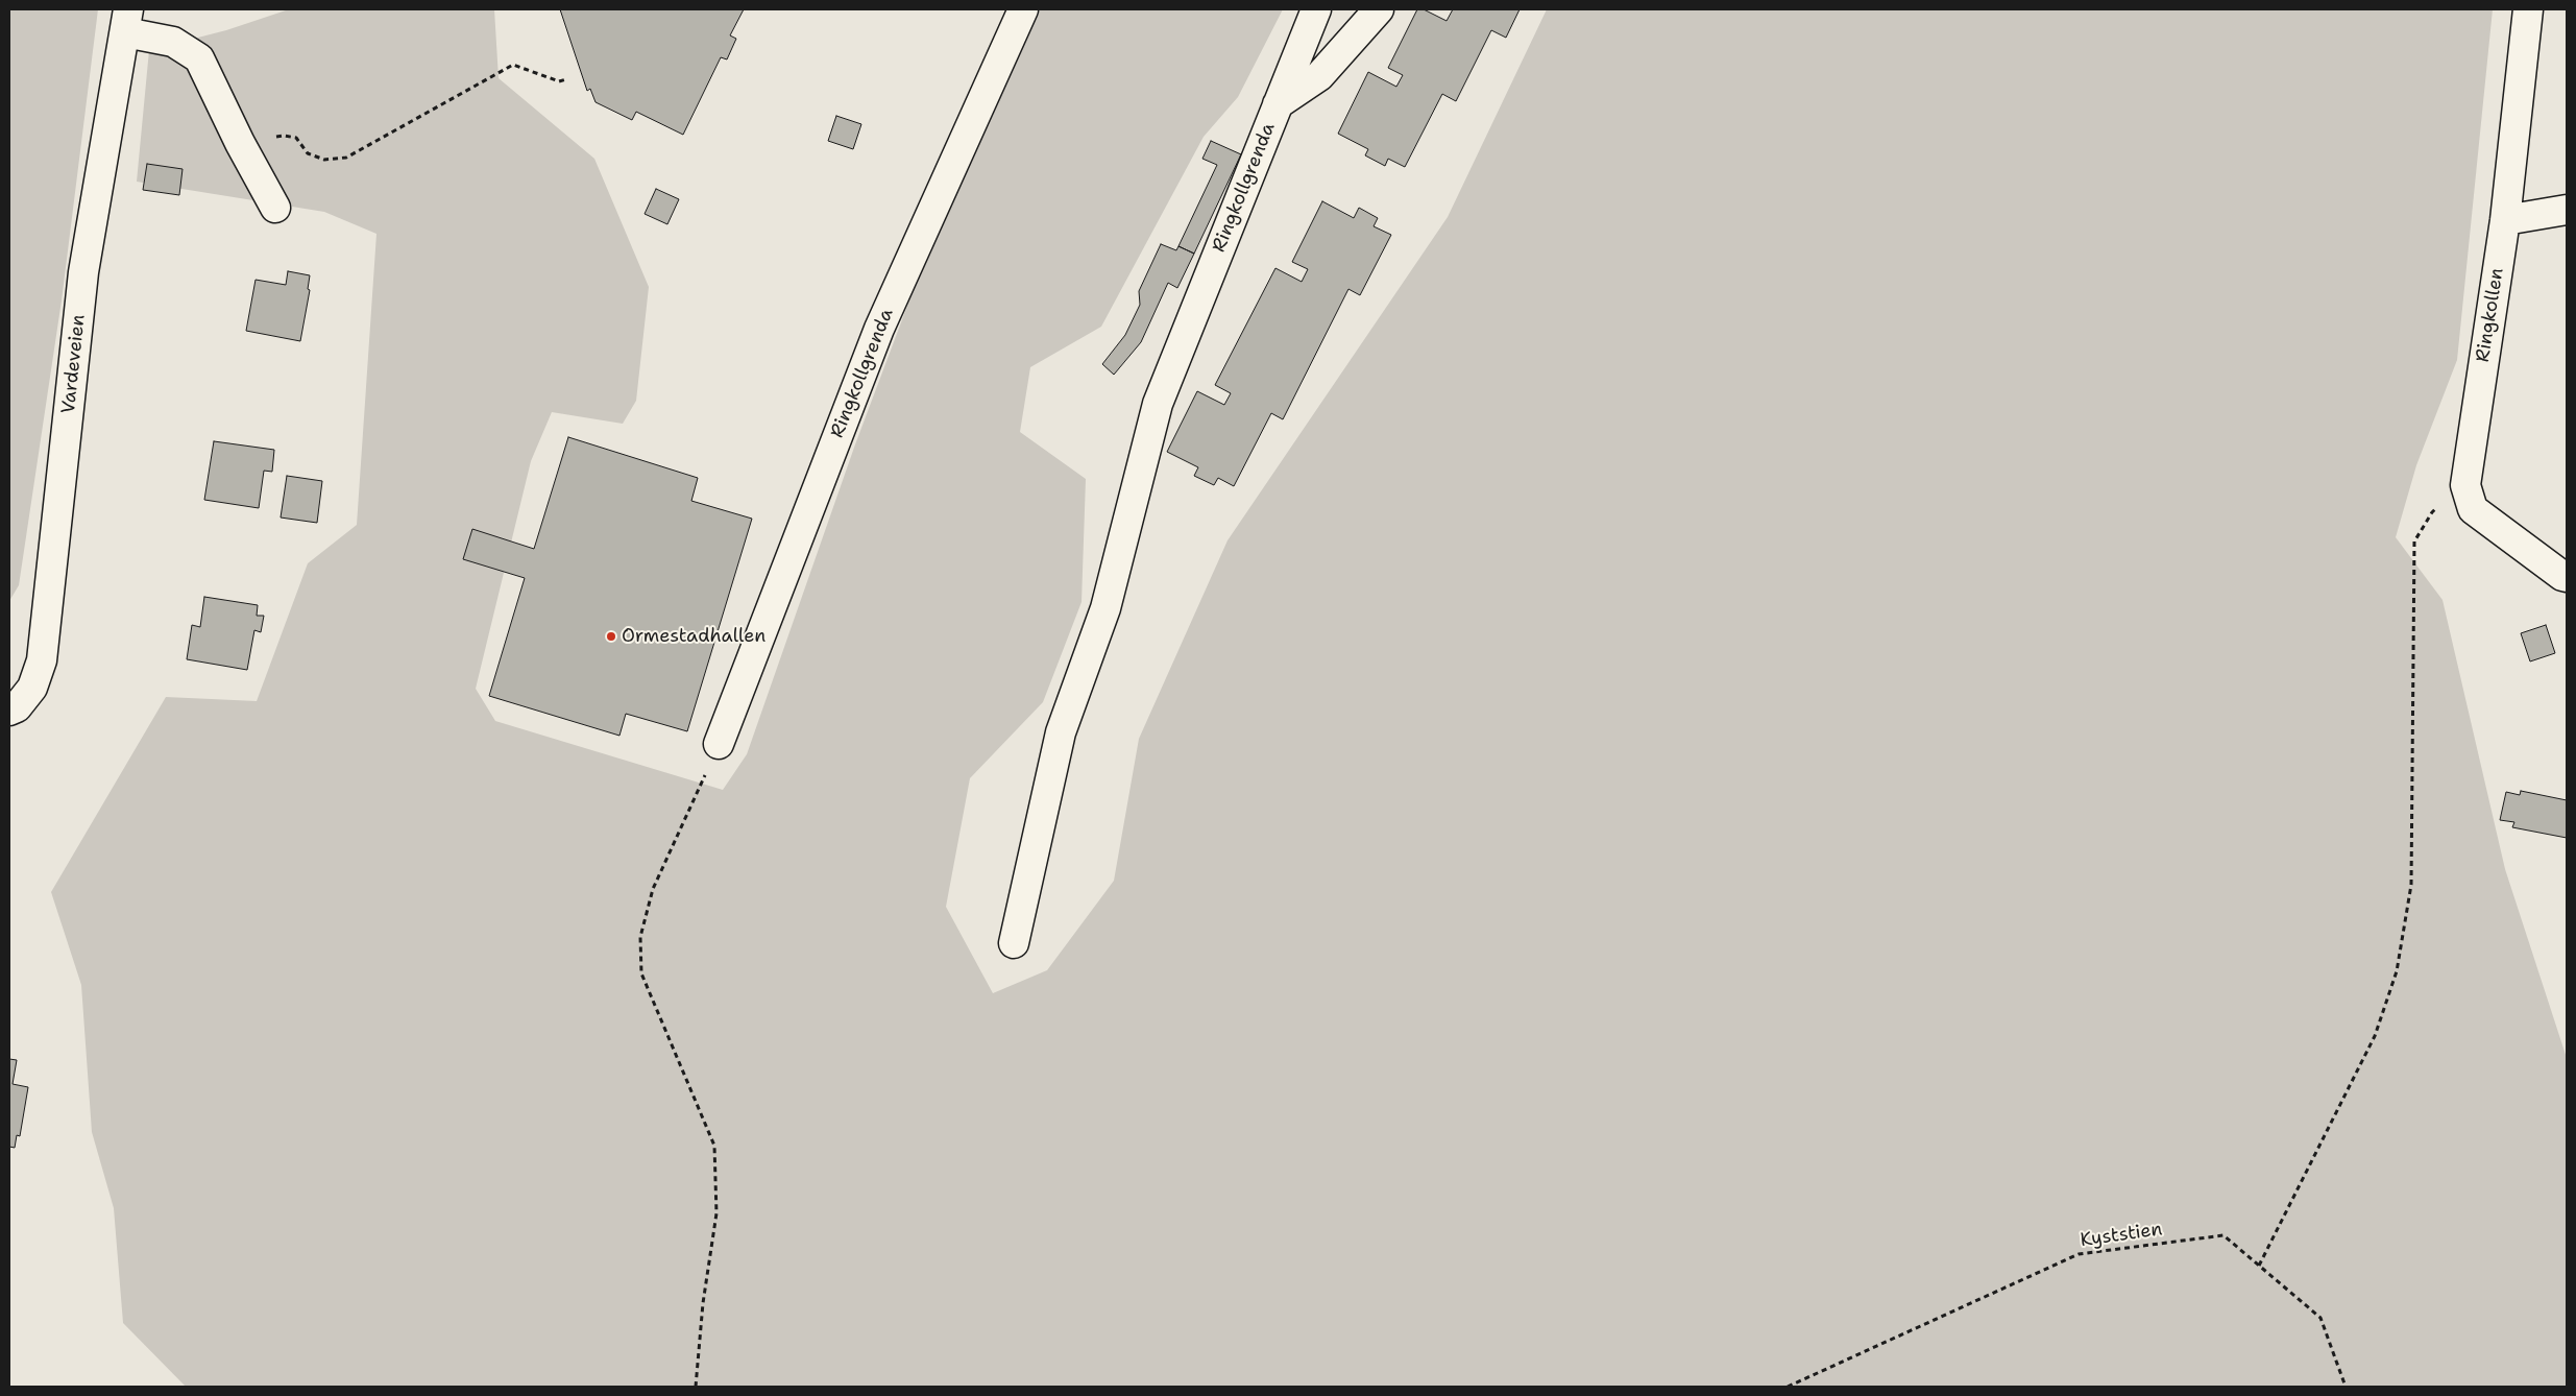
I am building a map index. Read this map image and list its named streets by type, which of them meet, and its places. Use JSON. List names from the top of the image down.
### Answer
{
  "streets": {
    "street": ["Ringkollgrenda", "Ringkollen", "Vardeveien"],
    "path": ["Kyststien"]
  },
  "places": ["Ormestadhallen"]
}
